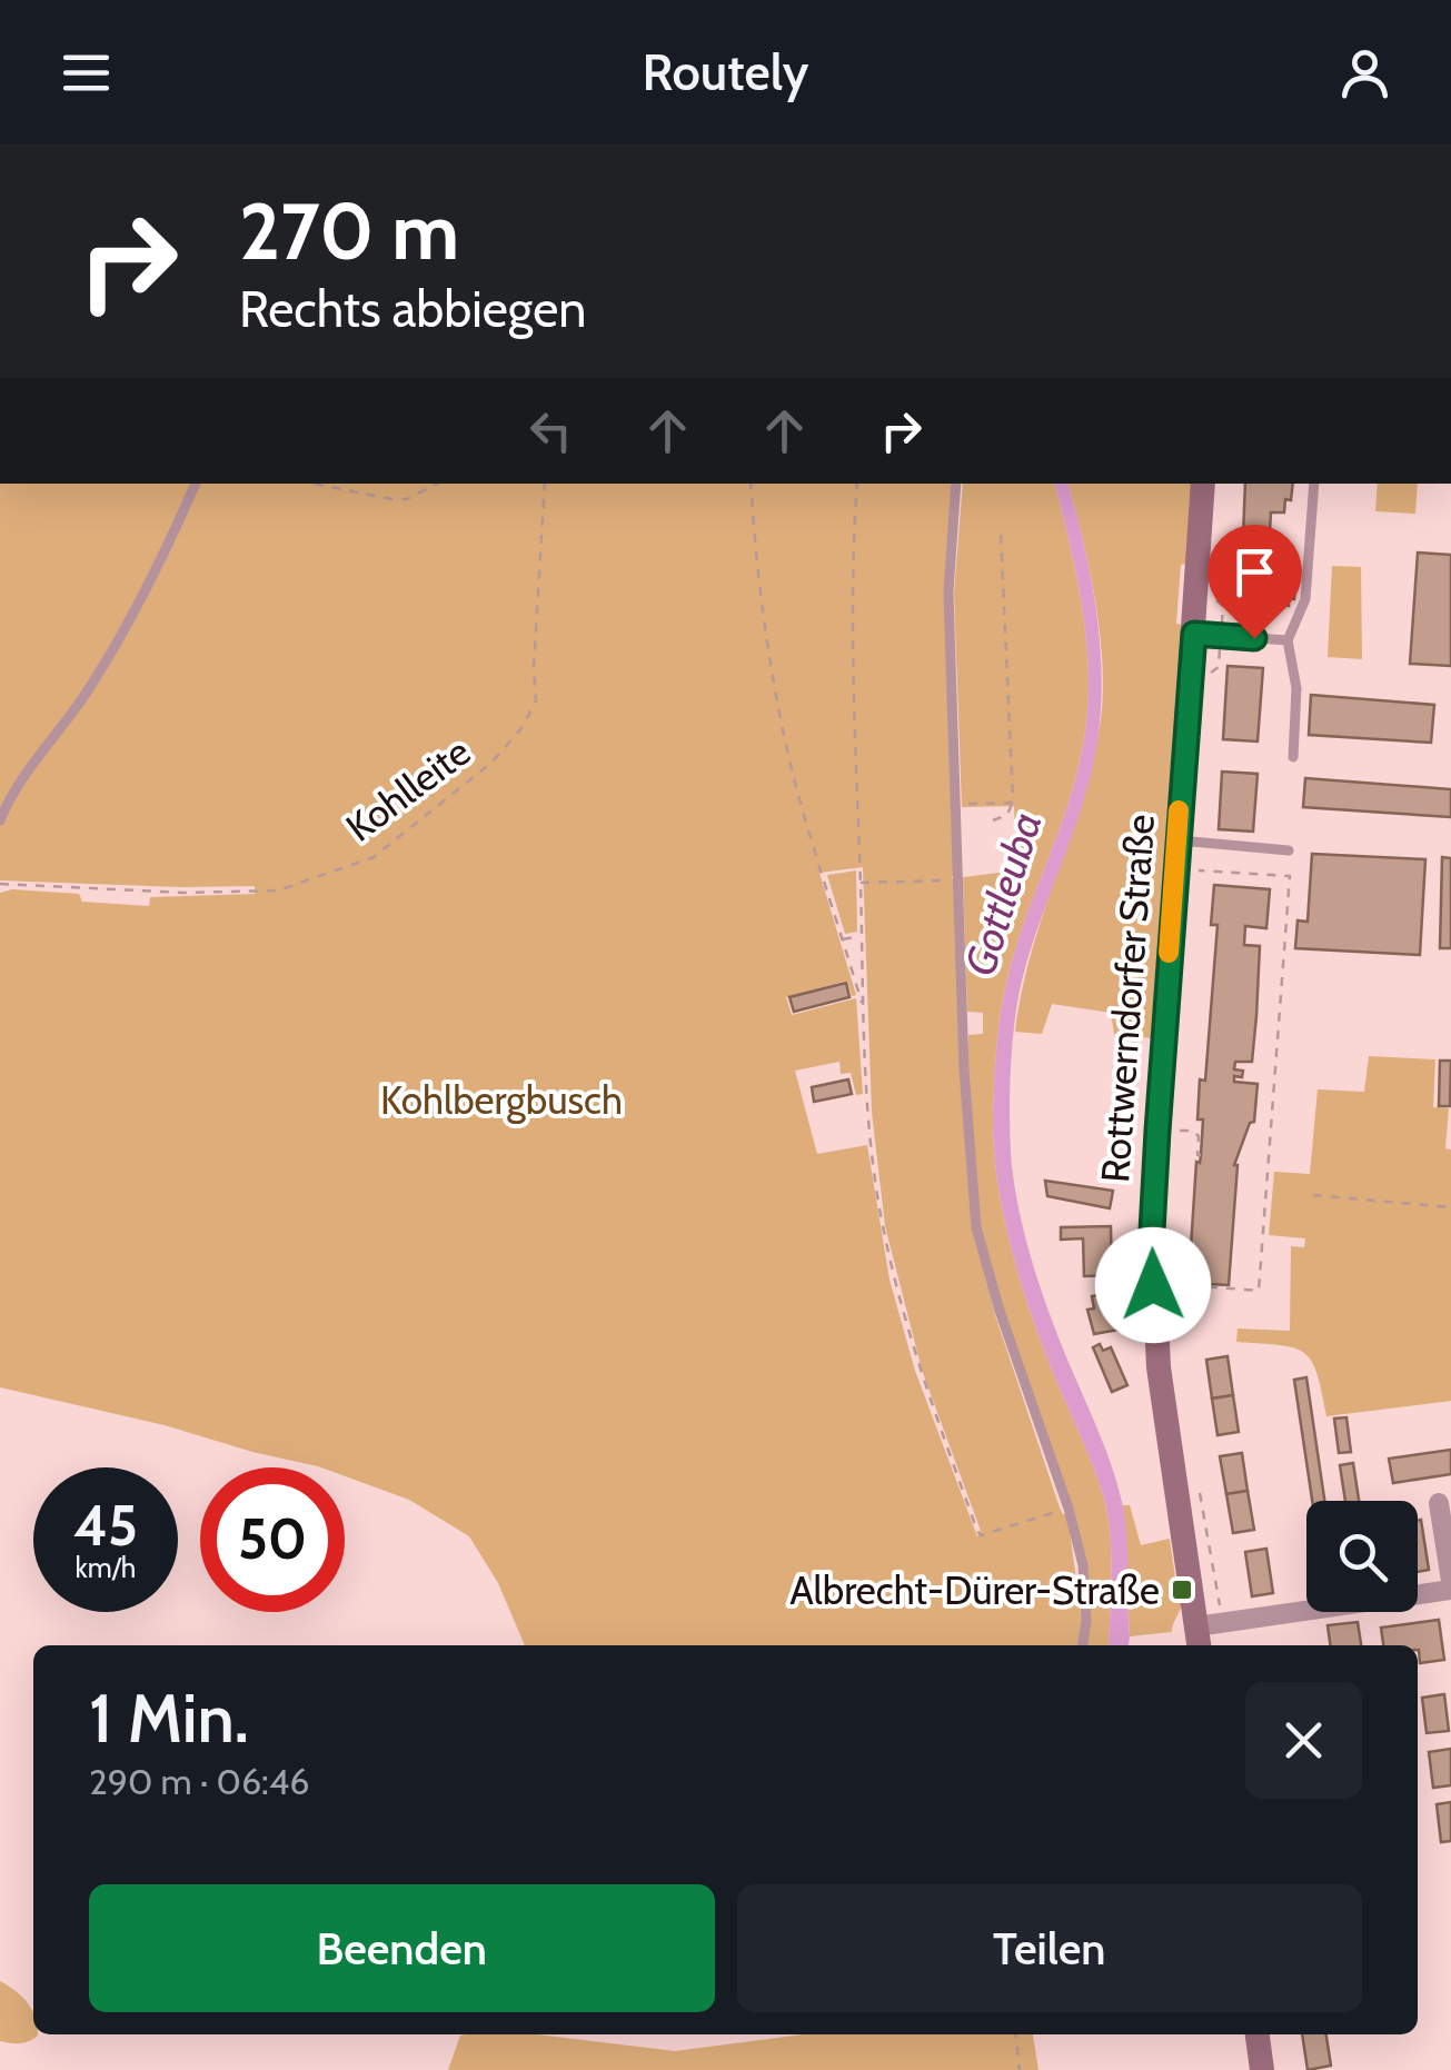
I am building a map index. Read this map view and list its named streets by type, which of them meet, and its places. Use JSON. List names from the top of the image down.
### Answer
{
  "streets": {
    "main road": ["Rottwerndorfer Straße"],
    "path": ["Kohlleite"]
  },
  "water": ["Gottleuba"],
  "parks": ["Kohlbergbusch"],
  "places": {
    "transit": ["Albrecht-Dürer-Straße"]
  },
  "page": {
    "header": "Routely",
    "turn": ["270 m", "Rechts abbiegen"],
    "speed": "45 km/h",
    "limit": "50",
    "heading": ["1 Min.", "290 m · 06:46"],
    "buttons": ["Beenden", "Teilen"]
  }
}
